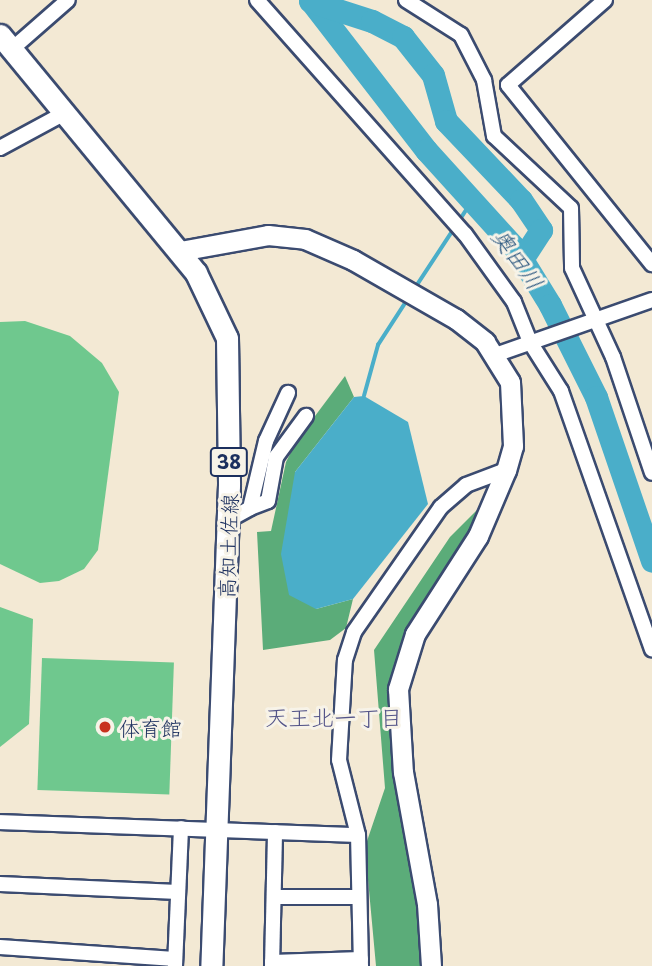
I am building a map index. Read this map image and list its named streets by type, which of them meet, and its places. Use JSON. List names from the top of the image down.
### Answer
{
  "streets": {
    "main road": ["38", "高知土佐線"]
  },
  "districts": ["天王北一丁目"],
  "water": ["奥田川"],
  "places": ["体育館"]
}
